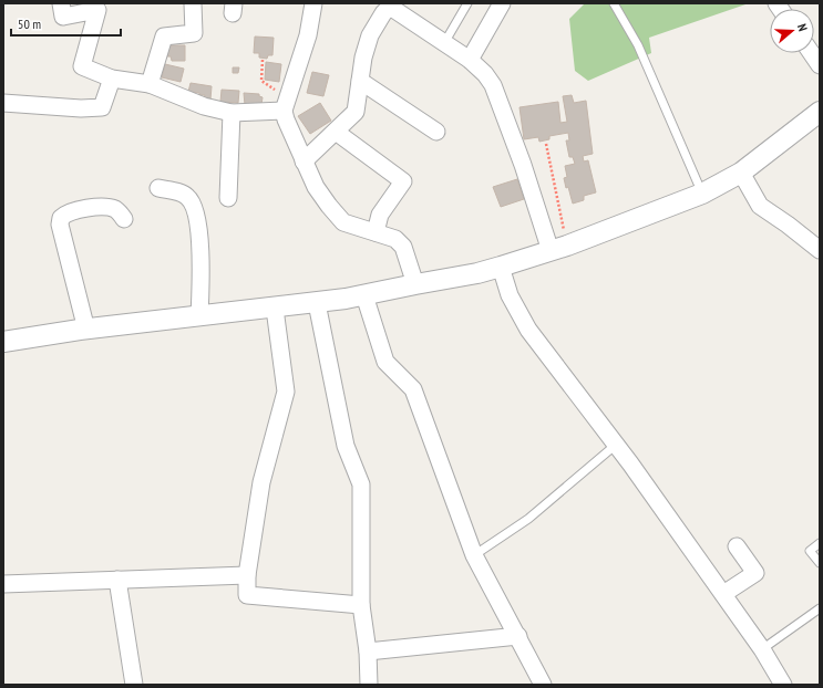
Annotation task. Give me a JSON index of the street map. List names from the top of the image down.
{
  "scale_bar": "50 m",
  "north": "right"
}
